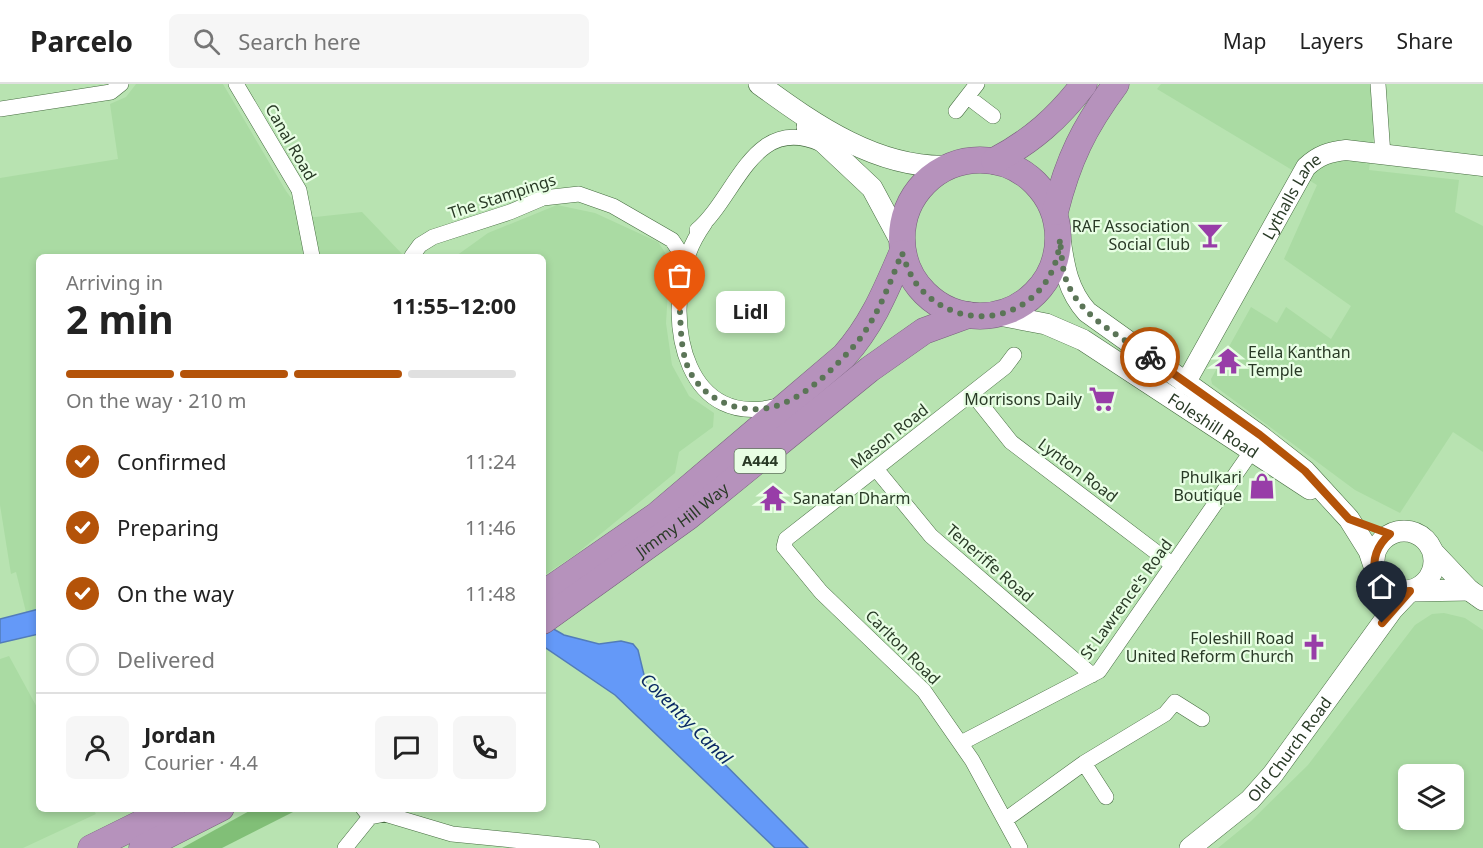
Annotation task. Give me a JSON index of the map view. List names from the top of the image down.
{
  "streets": {
    "highway": ["A444", "Jimmy Hill Way"],
    "main road": ["Foleshill Road", "Old Church Road"],
    "street": [
      "Canal Road",
      "The Stampings",
      "Lythalls Lane",
      "Mason Road",
      "Lynton Road",
      "Teneriffe Road",
      "St Lawrence's Road",
      "Carlton Road"
    ]
  },
  "crossings": [
    ["Lythalls Lane", "Foleshill Road"],
    ["Foleshill Road", "Jimmy Hill Way"],
    ["Foleshill Road", "St Lawrence's Road"],
    ["Foleshill Road", "Old Church Road"],
    ["Mason Road", "Lynton Road"],
    ["Mason Road", "Teneriffe Road"],
    ["Mason Road", "Carlton Road"],
    ["Lynton Road", "St Lawrence's Road"],
    ["Teneriffe Road", "St Lawrence's Road"],
    ["St Lawrence's Road", "Carlton Road"]
  ],
  "water": ["Coventry Canal"],
  "places": {
    "bar": ["RAF Association Social Club"],
    "other": ["Lidl"],
    "temple": ["Eella Kanthan Temple", "Sanatan Dharm"],
    "supermarket": ["Morrisons Daily"],
    "shop": ["Phulkari Boutique"],
    "church": ["Foleshill Road United Reform Church"]
  },
  "page": {
    "header": "Parcelo",
    "search": "Search here",
    "nav": ["Map", "Layers", "Share"],
    "heading": ["2 min", "Arriving in", "11:55–12:00"],
    "panel": ["Jordan", "Courier · 4.4"],
    "bubble": "Lidl",
    "bar": "On the way · 210 m",
    "list": [
      ["Confirmed", "11:24"],
      ["Preparing", "11:46"],
      ["On the way", "11:48"],
      "Delivered"
    ]
  }
}
